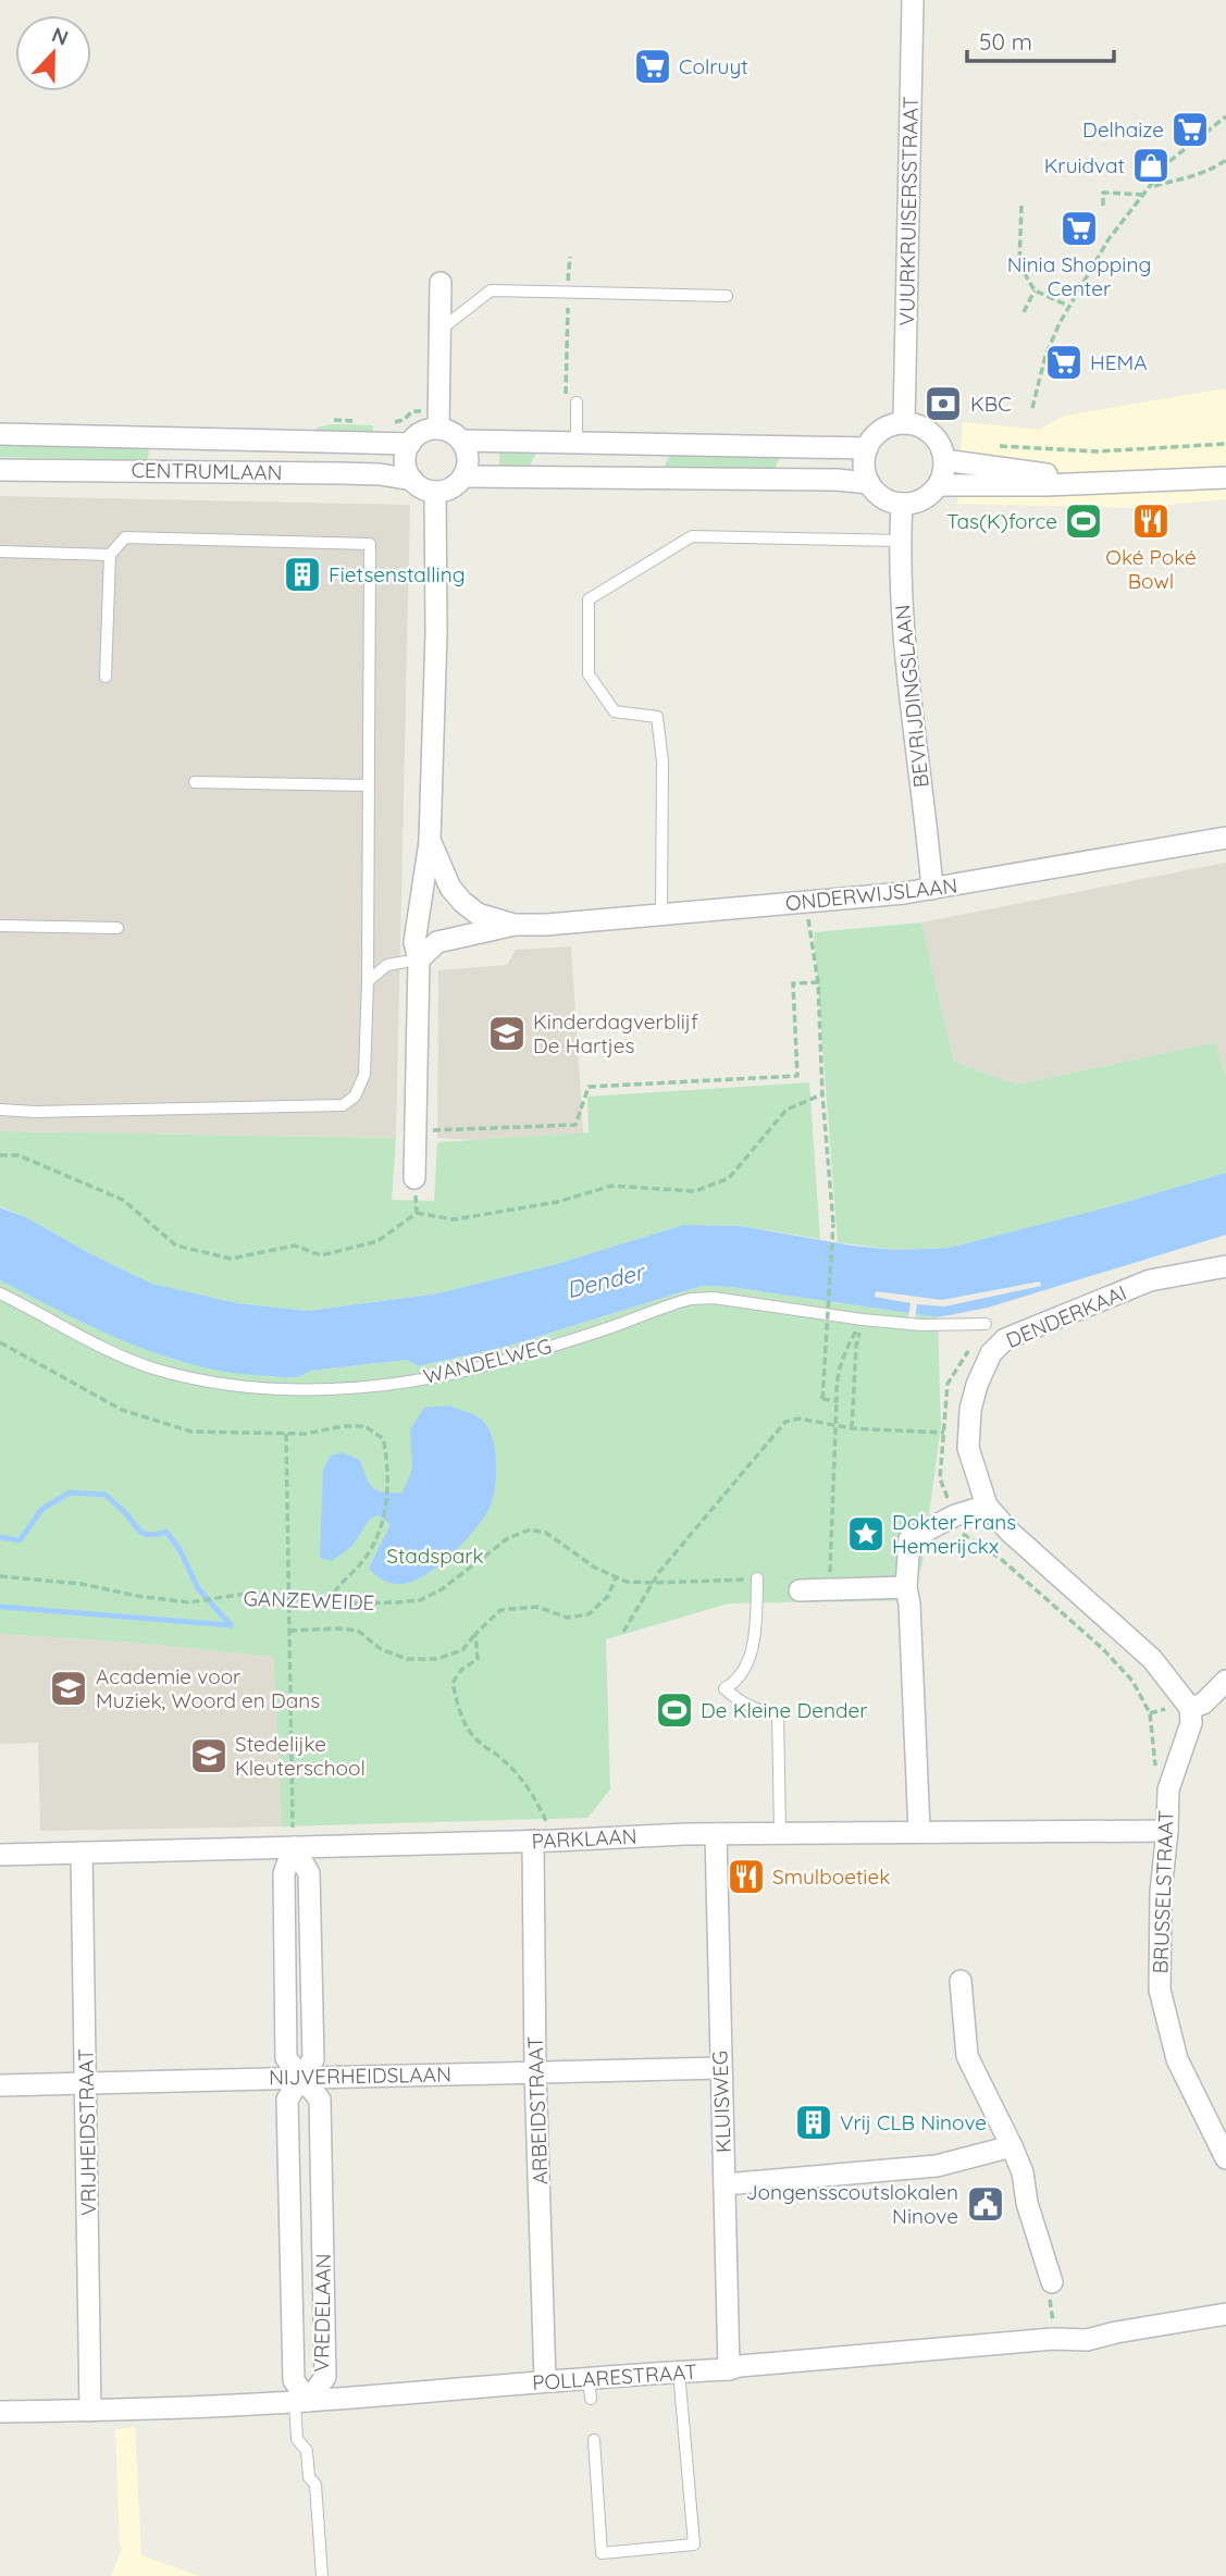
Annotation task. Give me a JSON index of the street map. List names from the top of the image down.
{
  "streets": {
    "street": [
      "VUURKRUISERSSTRAAT",
      "CENTRUMLAAN",
      "BEVRIJDINGSLAAN",
      "ONDERWIJSLAAN",
      "DENDERKAAI",
      "PARKLAAN",
      "BRUSSELSTRAAT",
      "NIJVERHEIDSLAAN",
      "KLUISWEG",
      "ARBEIDSTRAAT",
      "VRIJHEIDSTRAAT",
      "VREDELAAN",
      "POLLARESTRAAT"
    ],
    "lane": ["WANDELWEG"],
    "path": ["GANZEWEIDE"]
  },
  "crossings": [
    ["VUURKRUISERSSTRAAT", "BEVRIJDINGSLAAN"],
    ["CENTRUMLAAN", "ONDERWIJSLAAN"],
    ["BEVRIJDINGSLAAN", "ONDERWIJSLAAN"],
    ["PARKLAAN", "BRUSSELSTRAAT"],
    ["PARKLAAN", "KLUISWEG"],
    ["PARKLAAN", "ARBEIDSTRAAT"],
    ["PARKLAAN", "VRIJHEIDSTRAAT"],
    ["PARKLAAN", "VREDELAAN"],
    ["NIJVERHEIDSLAAN", "KLUISWEG"],
    ["NIJVERHEIDSLAAN", "ARBEIDSTRAAT"],
    ["NIJVERHEIDSLAAN", "VRIJHEIDSTRAAT"],
    ["NIJVERHEIDSLAAN", "VREDELAAN"],
    ["KLUISWEG", "POLLARESTRAAT"],
    ["ARBEIDSTRAAT", "POLLARESTRAAT"],
    ["VRIJHEIDSTRAAT", "POLLARESTRAAT"],
    ["VREDELAAN", "POLLARESTRAAT"]
  ],
  "water": ["Dender"],
  "parks": ["Stadspark"],
  "places": {
    "supermarket": [
      "Colruyt",
      "Delhaize",
      "Ninia Shopping Center",
      "HEMA"
    ],
    "shop": ["Kruidvat"],
    "bank": ["KBC"],
    "sports": ["Tas(K)force", "De Kleine Dender"],
    "restaurant": ["Oké Poké Bowl", "Smulboetiek"],
    "building": ["Fietsenstalling", "Vrij CLB Ninove"],
    "school or university": ["Kinderdagverblijf De Hartjes", "Academie voor Muziek, Woord en Dans", "Stedelijke Kleuterschool"],
    "place": ["Dokter Frans Hemerijckx"],
    "public building": ["Jongensscoutslokalen Ninove"]
  },
  "scale_bar": "50 m",
  "north": "top"
}
